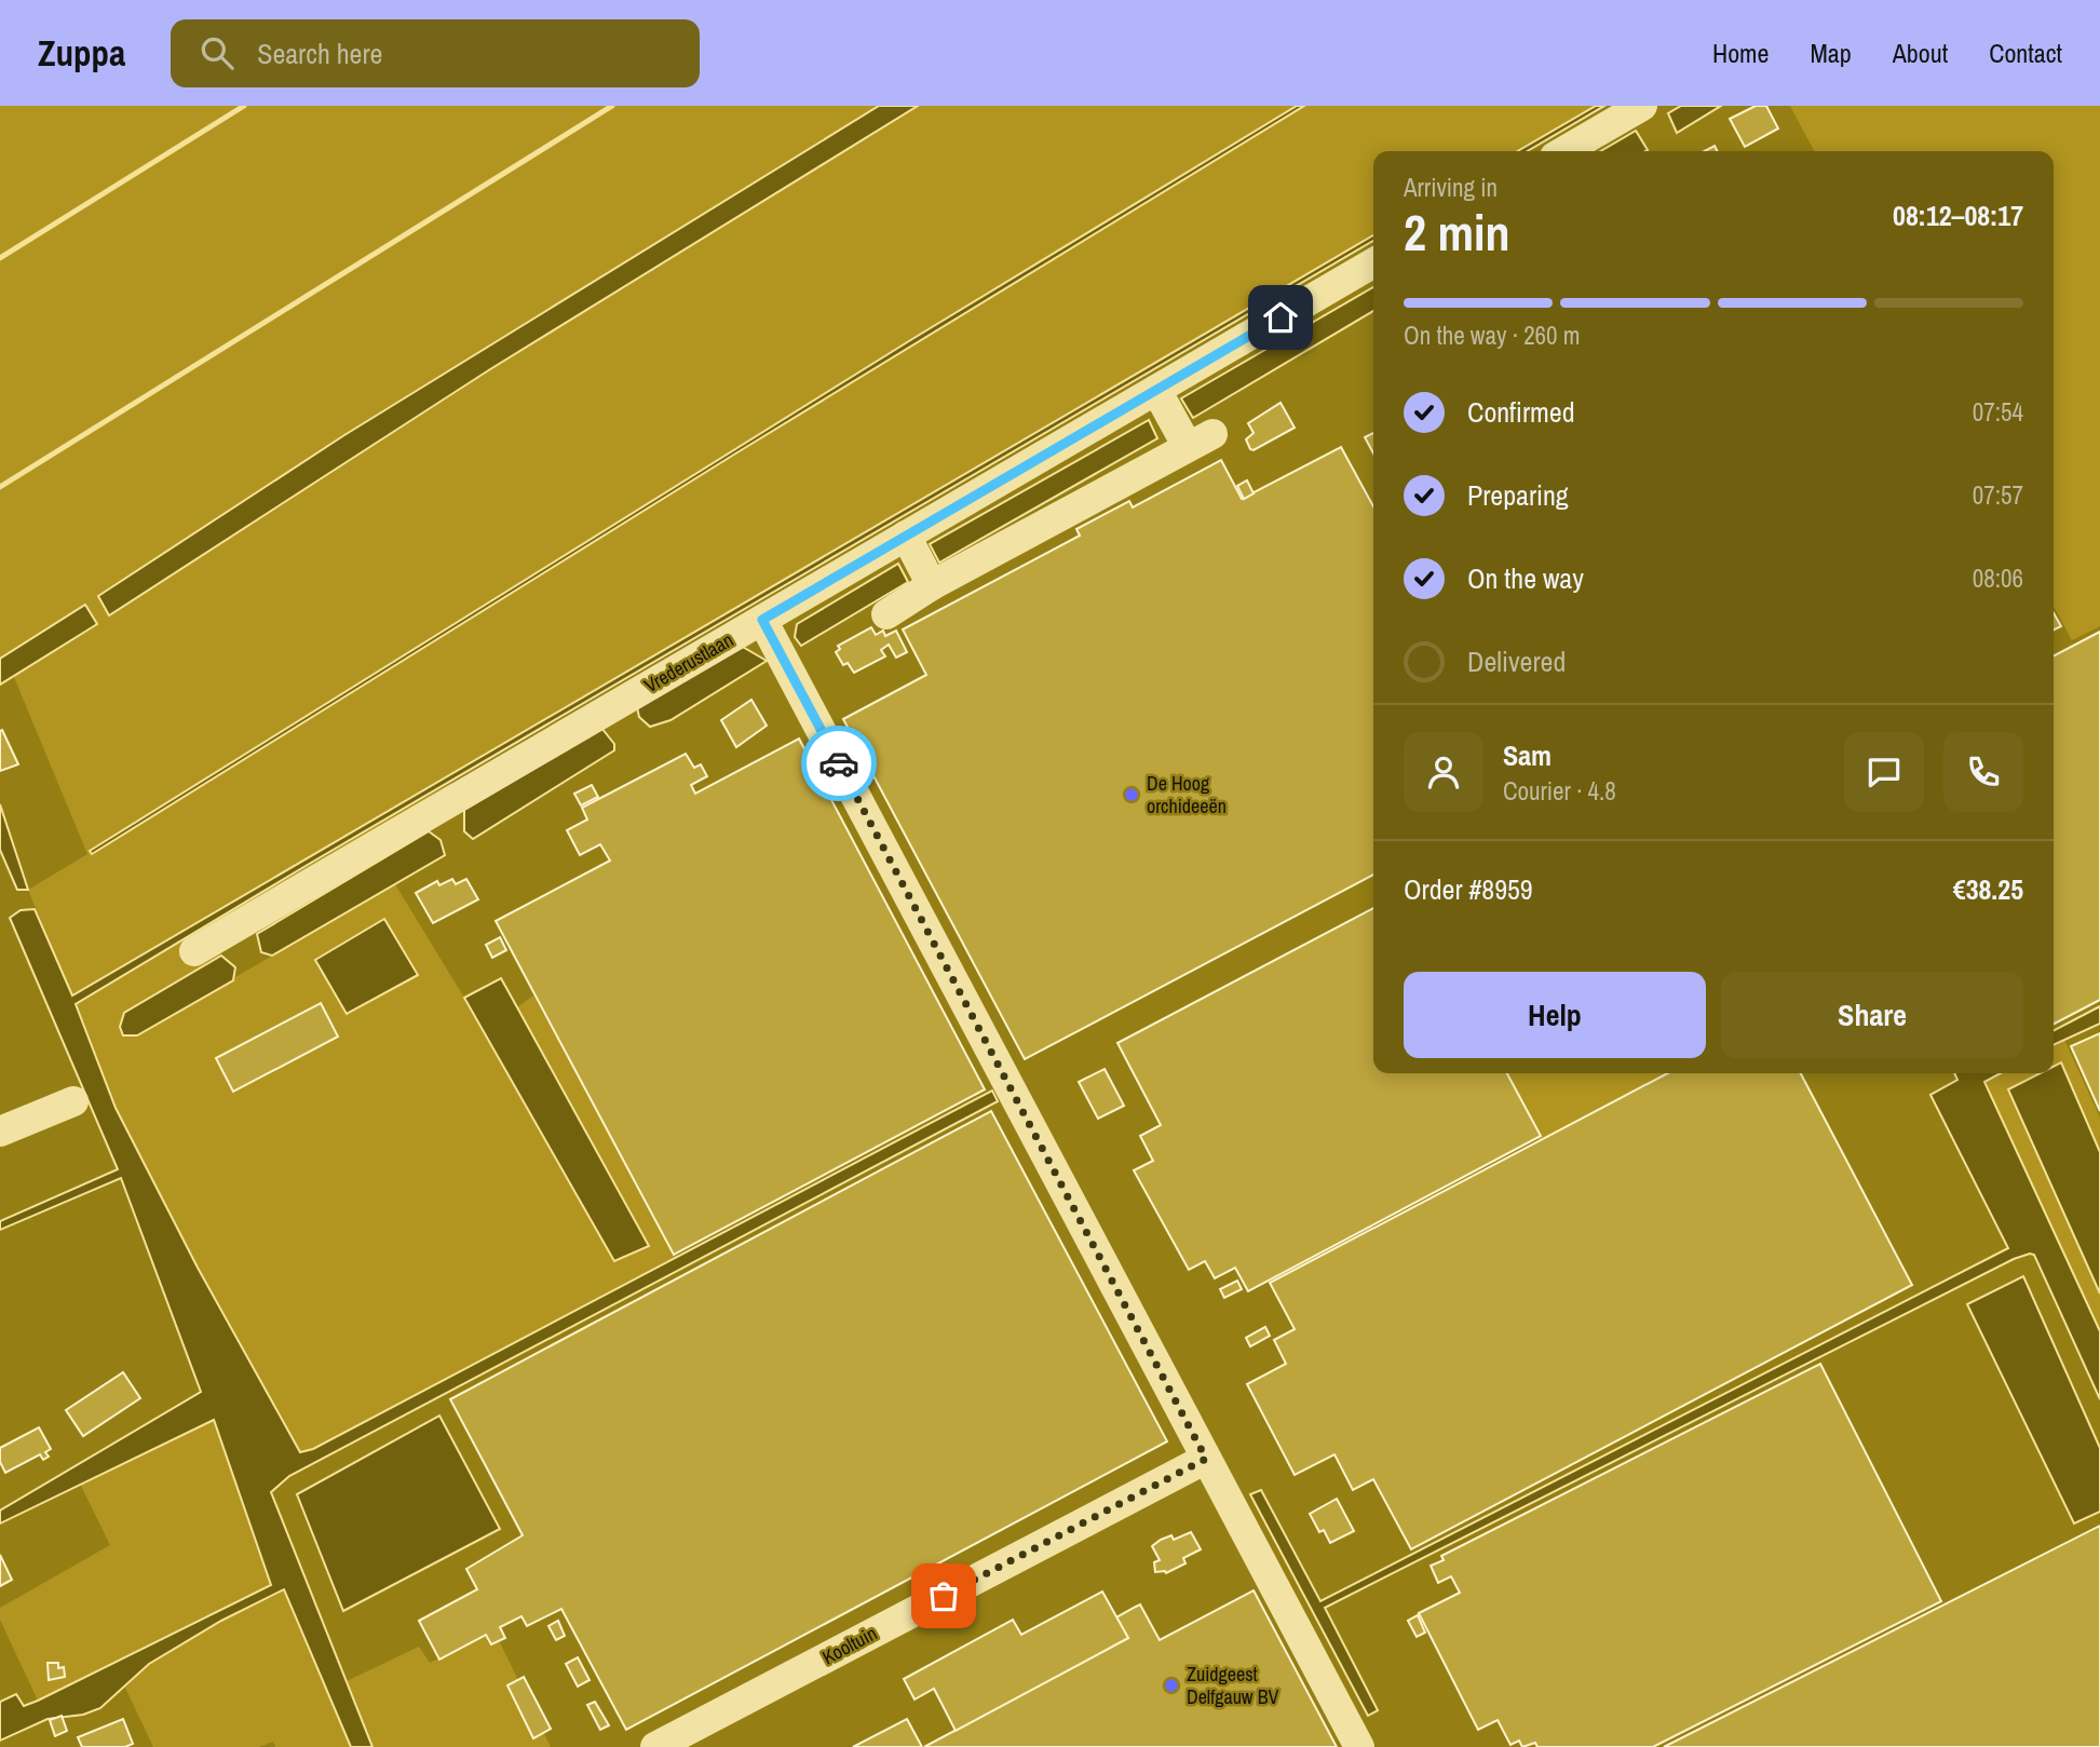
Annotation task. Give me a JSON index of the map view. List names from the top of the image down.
{
  "streets": {
    "street": ["Vrederustlaan", "Kooltuin"]
  },
  "places": ["De Hoog orchideeën", "Zuidgeest Delfgauw BV"],
  "page": {
    "header": "Zuppa",
    "search": "Search here",
    "nav": [
      "Home",
      "Map",
      "About",
      "Contact"
    ],
    "heading": ["2 min", "Arriving in", "08:12–08:17"],
    "panel": [
      "Sam",
      "Courier · 4.8",
      "Order #8959",
      "€38.25"
    ],
    "bar": "On the way · 260 m",
    "list": [
      ["Confirmed", "07:54"],
      ["Preparing", "07:57"],
      ["On the way", "08:06"],
      "Delivered"
    ],
    "buttons": ["Help", "Share"]
  }
}
